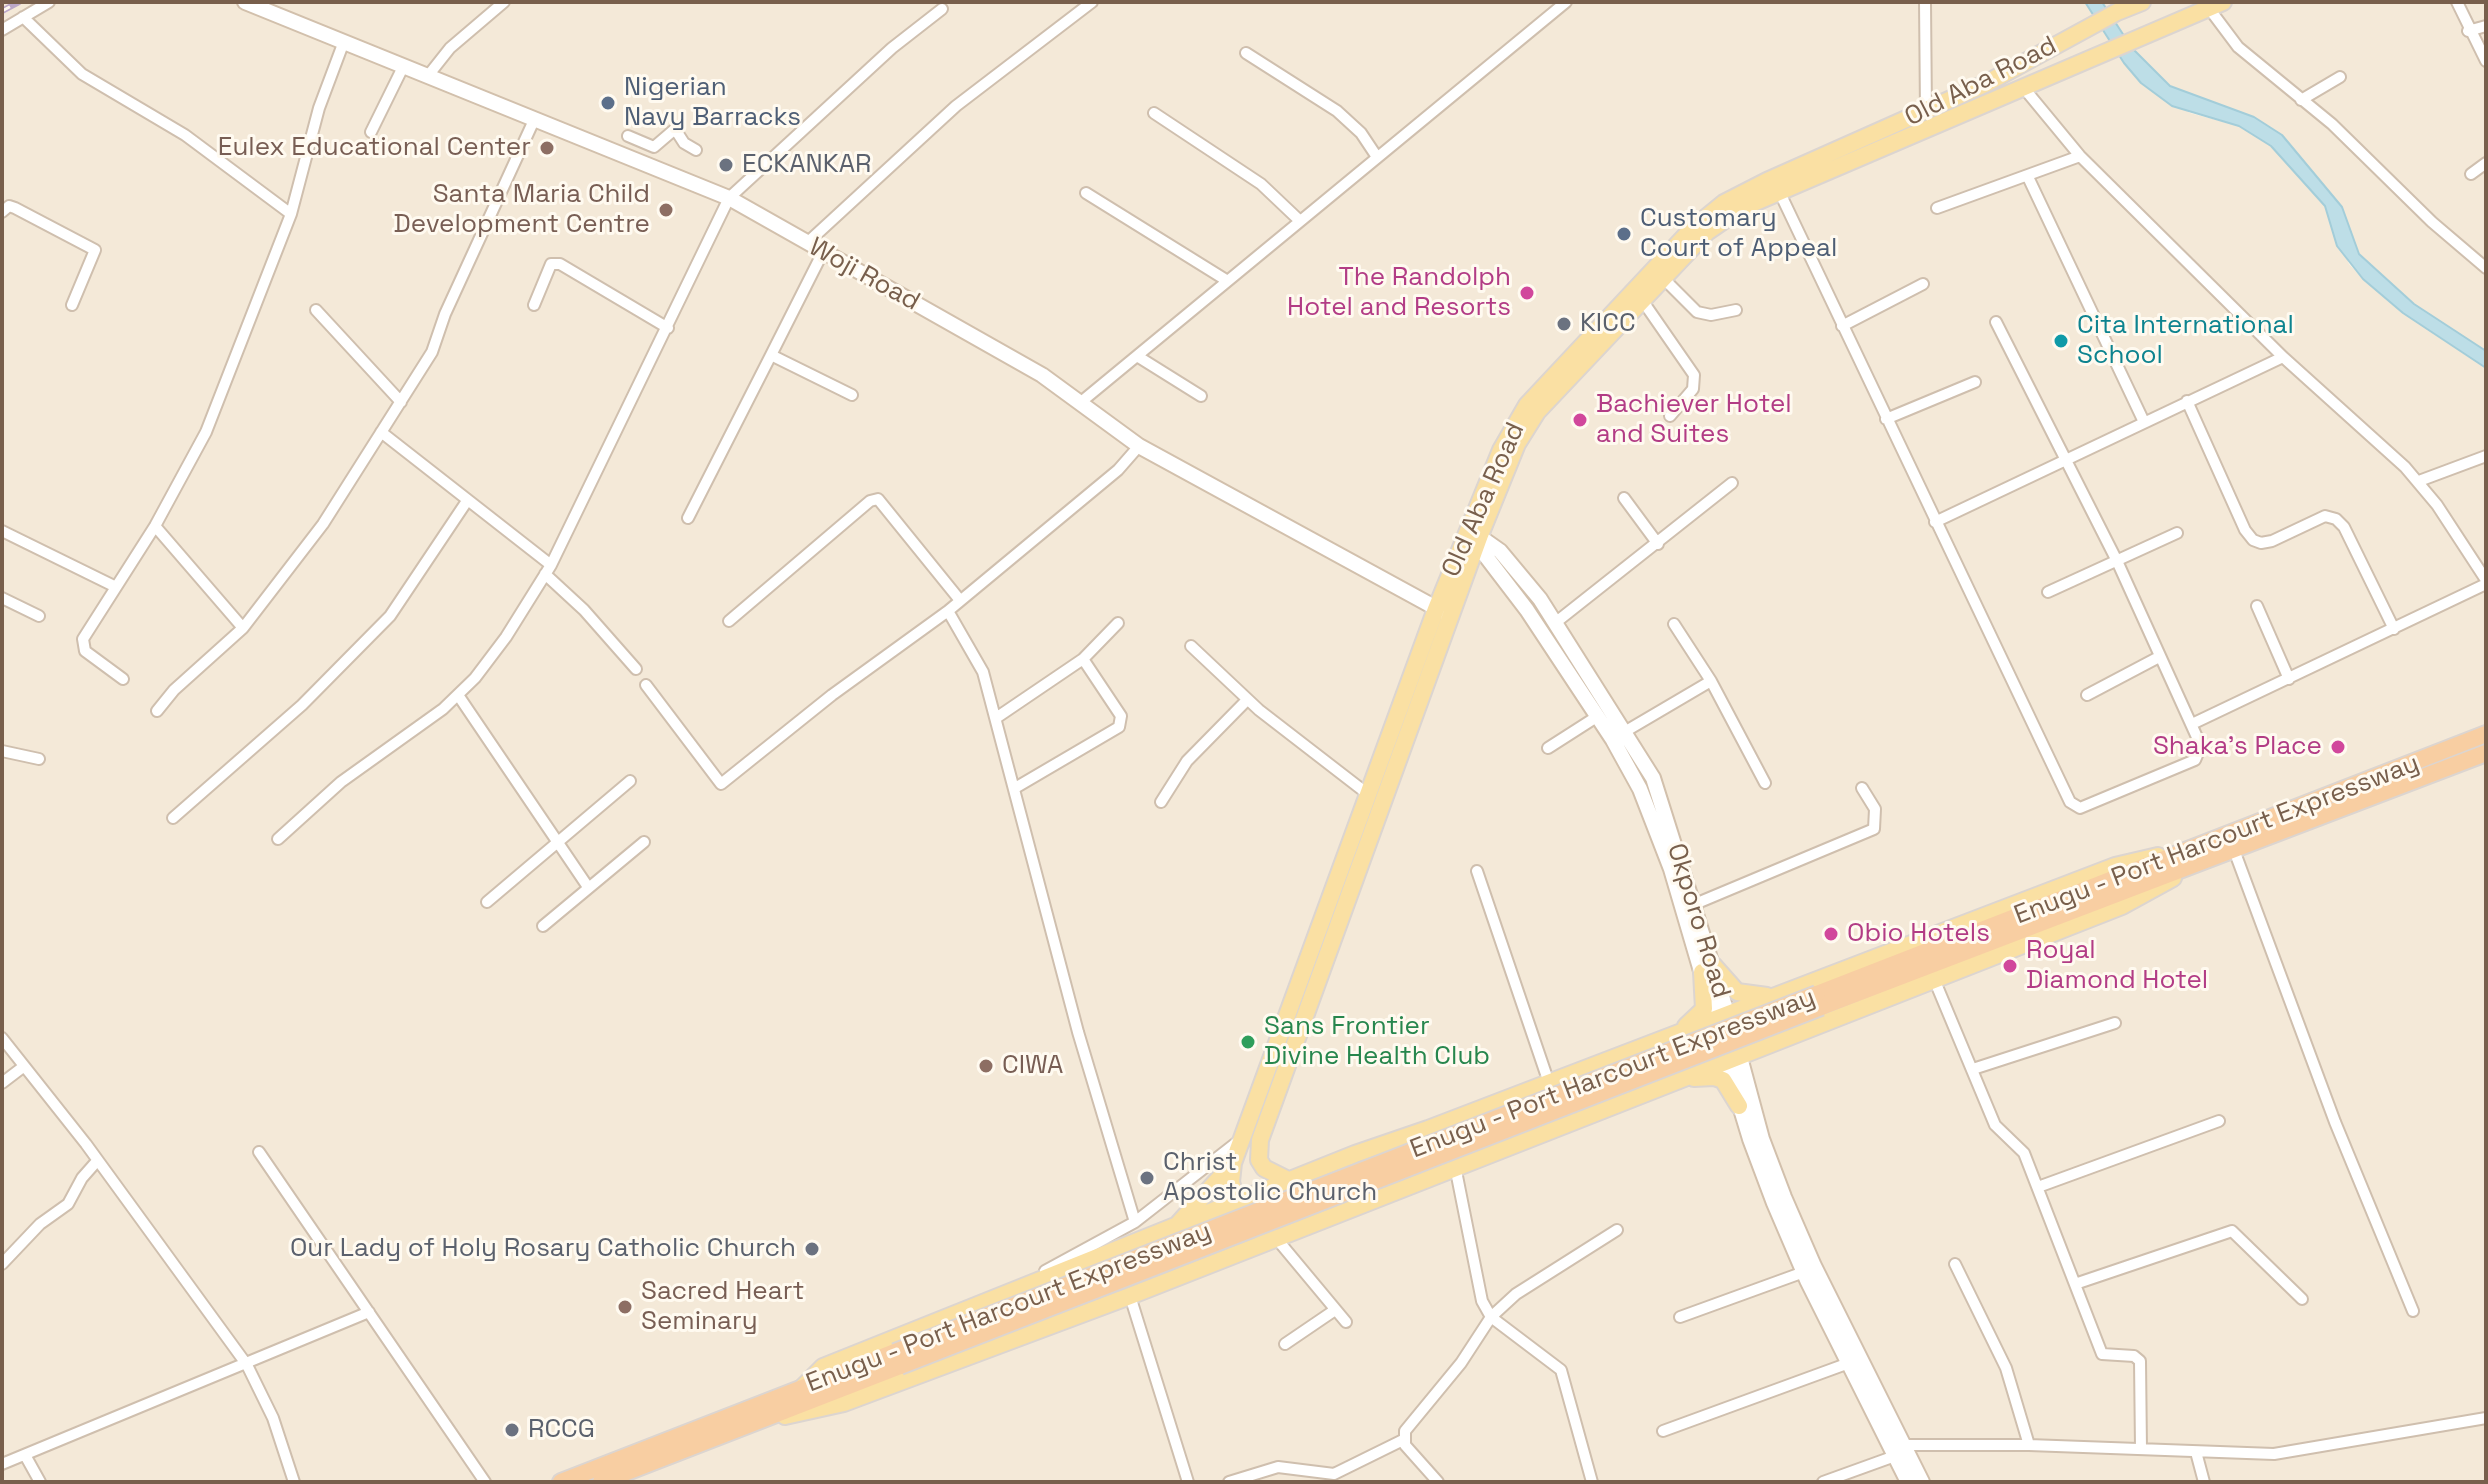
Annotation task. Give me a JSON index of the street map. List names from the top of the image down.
{
  "streets": {
    "highway": ["Enugu - Port Harcourt Expressway"],
    "main road": ["Old Aba Road", "Woji Road", "Okporo Road"]
  },
  "crossings": [
    ["Old Aba Road", "Woji Road"],
    ["Old Aba Road", "Okporo Road"]
  ],
  "places": [
    "Nigerian Navy Barracks",
    "Eulex Educational Center",
    "ECKANKAR",
    "Santa Maria Child Development Centre",
    "Customary Court of Appeal",
    "The Randolph Hotel and Resorts",
    "KICC",
    "Cita International School",
    "Bachiever Hotel and Suites",
    "Shaka's Place",
    "Obio Hotels",
    "Royal Diamond Hotel",
    "Sans Frontier Divine Health Club",
    "CIWA",
    "Christ Apostolic Church",
    "Our Lady of Holy Rosary Catholic Church",
    "Sacred Heart Seminary",
    "RCCG"
  ]
}
